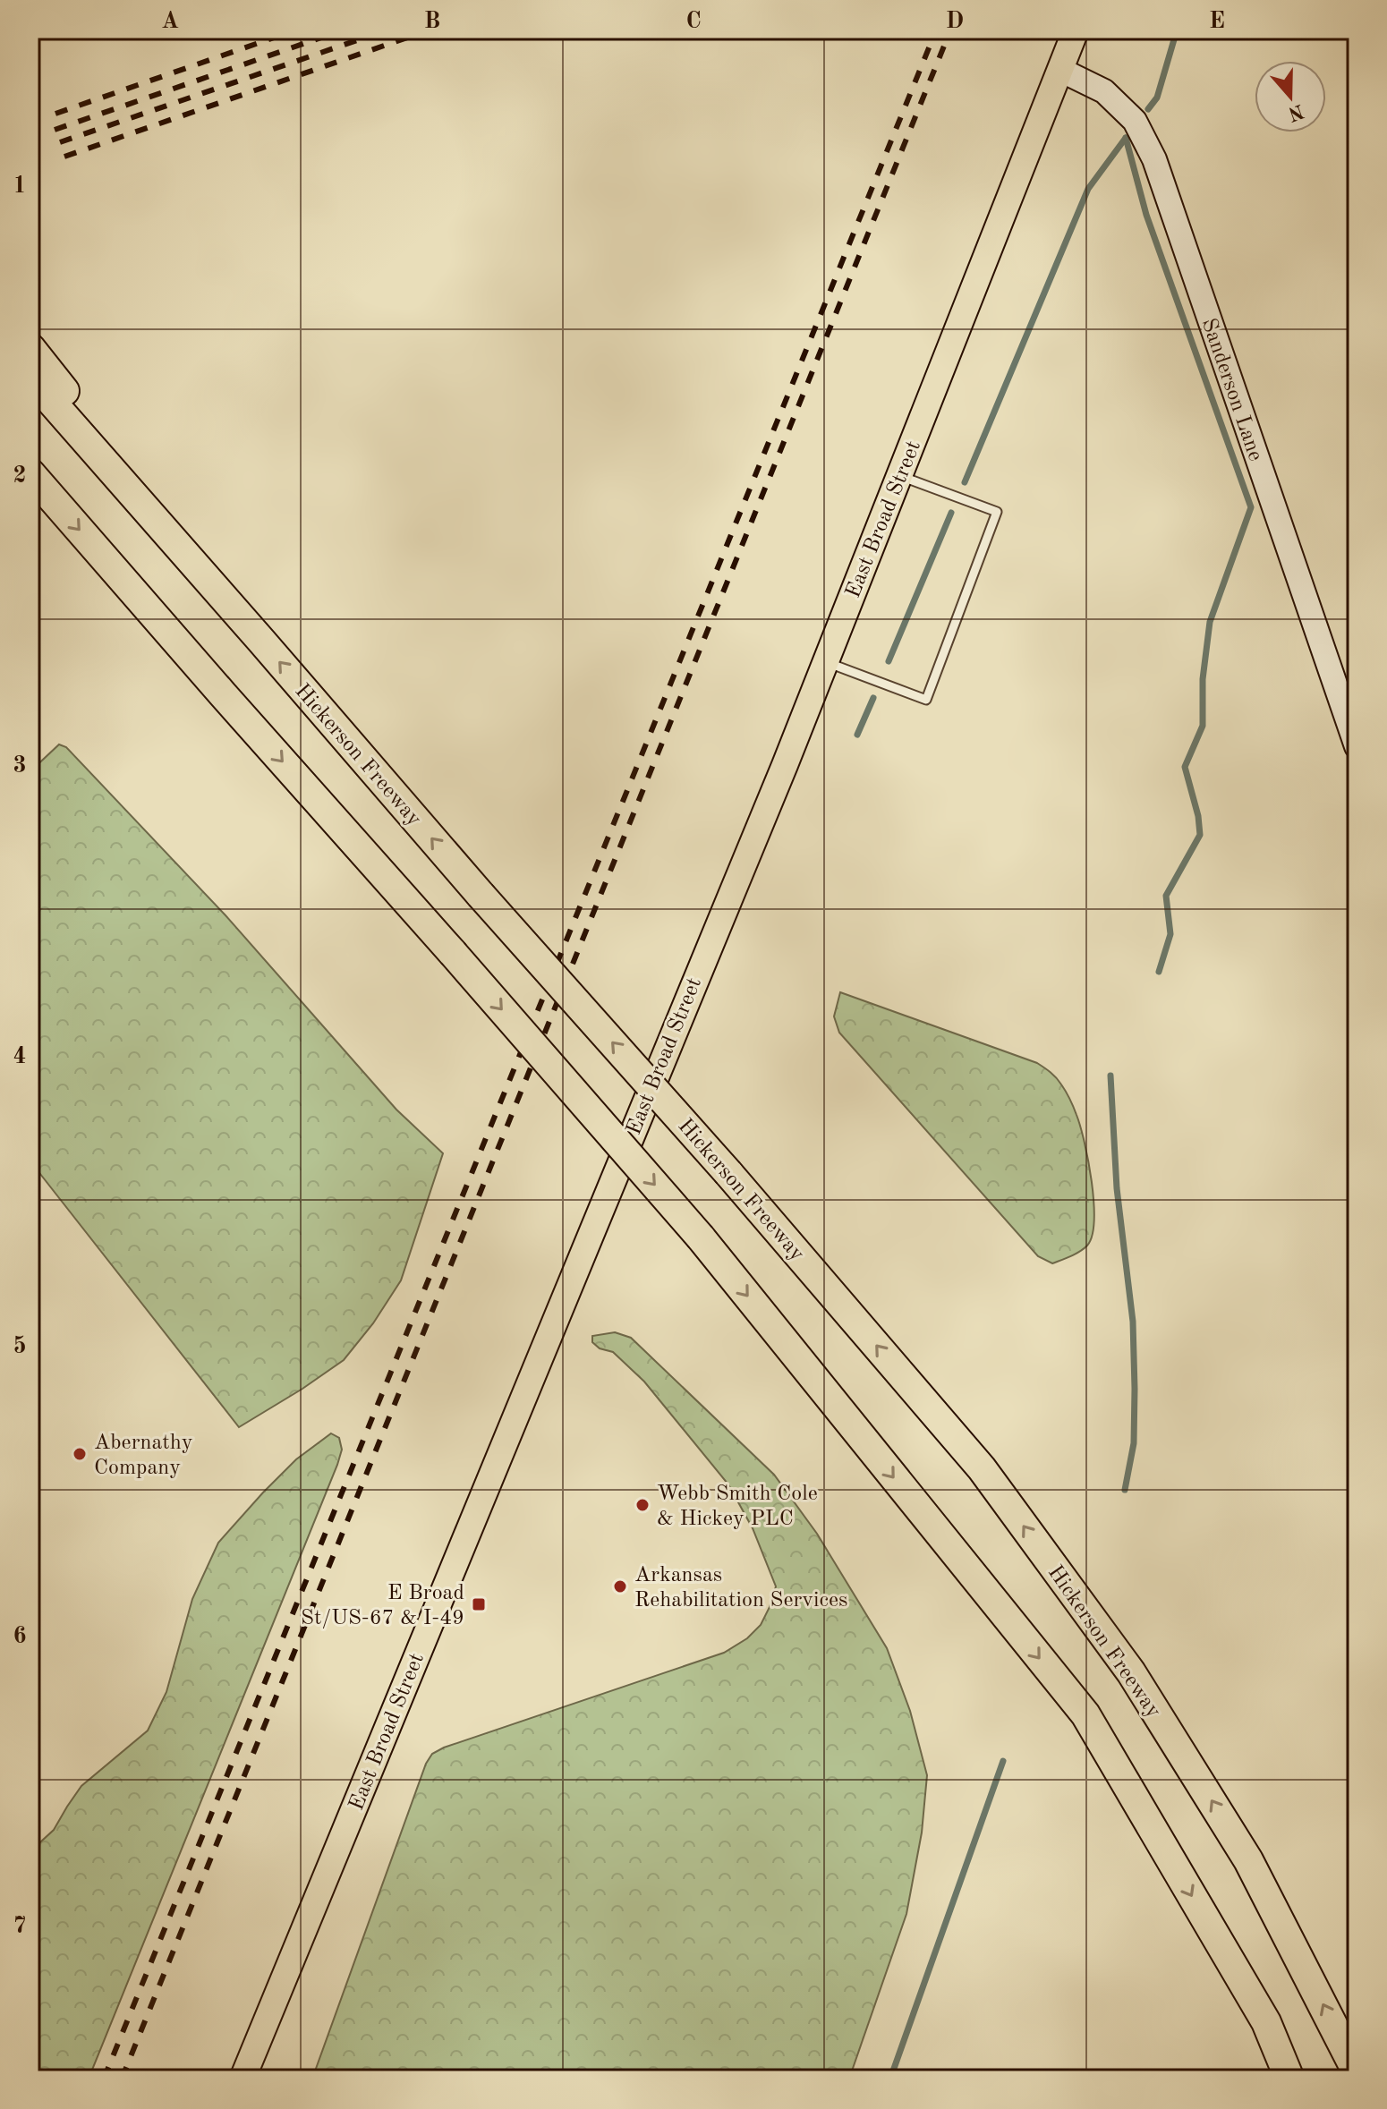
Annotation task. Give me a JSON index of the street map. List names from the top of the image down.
{
  "streets": {
    "highway": ["Hickerson Freeway"],
    "main road": ["East Broad Street"],
    "street": ["Sanderson Lane"]
  },
  "crossings": [
    ["Sanderson Lane", "East Broad Street"]
  ],
  "places": {
    "other": ["Abernathy Company", "Webb Smith Cole & Hickey PLC", "Arkansas Rehabilitation Services"],
    "transit": ["E Broad St/US-67 & I-49"]
  },
  "north": "bottom",
  "grid": {
    "columns": [
      "A",
      "B",
      "C",
      "D",
      "E"
    ],
    "rows": [
      "1",
      "2",
      "3",
      "4",
      "5",
      "6",
      "7"
    ]
  }
}
